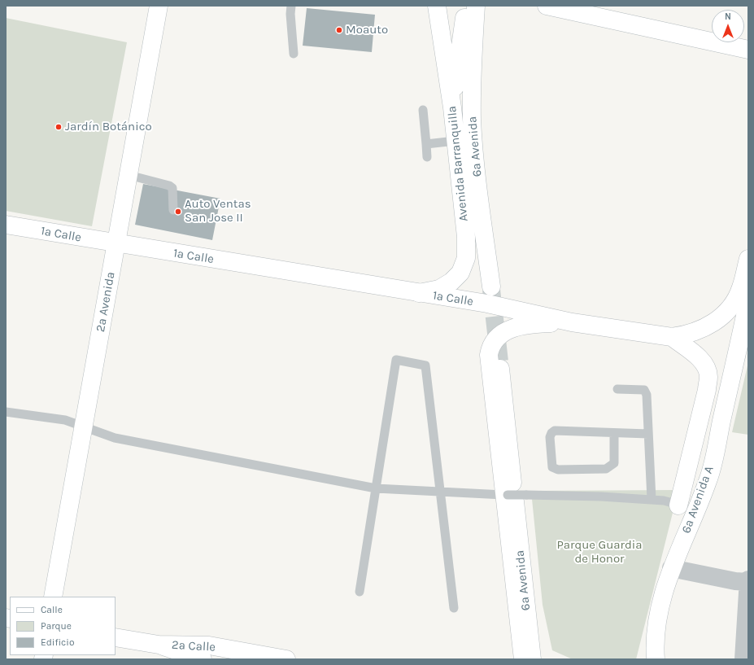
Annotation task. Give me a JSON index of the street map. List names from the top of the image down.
{
  "streets": {
    "main road": [
      "6a Avenida",
      "Avenida Barranquilla",
      "1ª Calle",
      "1a Calle",
      "2a Avenida",
      "6a Avenida A",
      "2a Calle"
    ]
  },
  "crossings": [
    ["Avenida Barranquilla", "1a Calle"],
    ["1ª Calle", "1a Calle"],
    ["1ª Calle", "2a Avenida"],
    ["1a Calle", "2a Avenida"]
  ],
  "parks": ["Parque Guardia de Honor"],
  "places": ["Moauto", "Jardín Botánico", "Auto Ventas San Jose II"],
  "legend": ["Calle", "Parque", "Edificio"],
  "north": "top"
}
